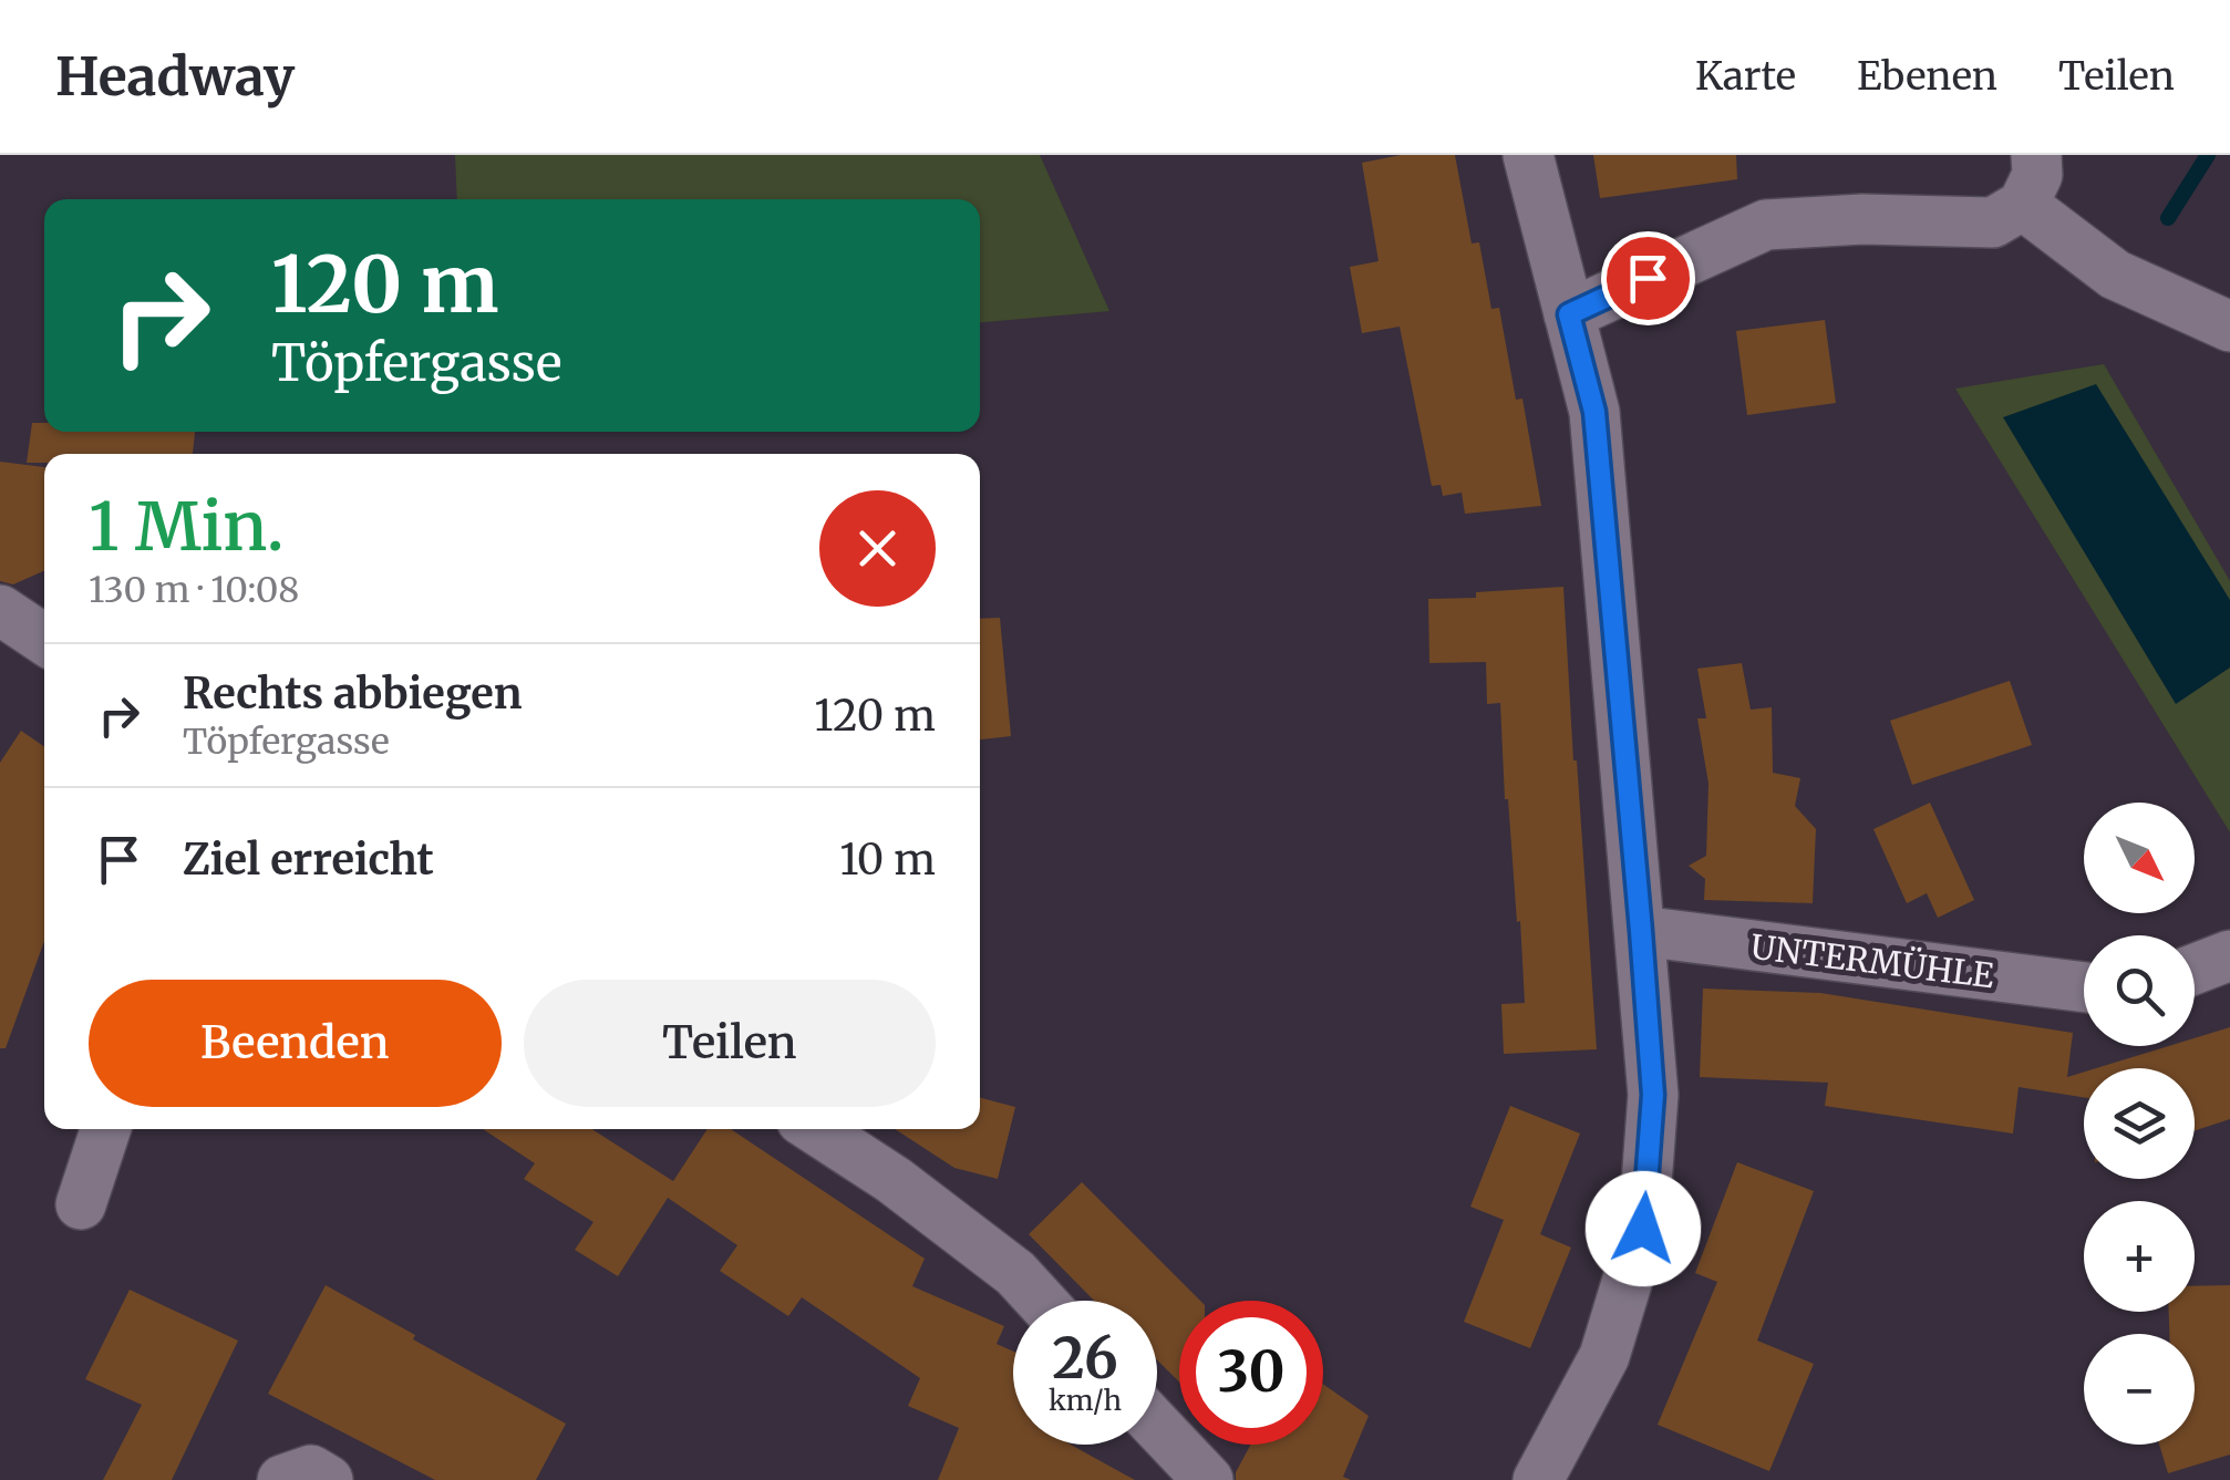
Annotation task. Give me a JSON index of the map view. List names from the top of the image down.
{
  "streets": {
    "street": ["UNTERMÜHLE"]
  },
  "north": "bottom right",
  "page": {
    "header": "Headway",
    "nav": ["Karte", "Ebenen", "Teilen"],
    "turn": ["120 m", "Töpfergasse"],
    "heading": ["1 Min.", "130 m · 10:08"],
    "list": [
      {
        "name": "Rechts abbiegen",
        "note": "Töpfergasse",
        "value": "120 m"
      },
      {
        "name": "Ziel erreicht",
        "value": "10 m"
      }
    ],
    "map_buttons": ["+", "−"],
    "buttons": ["Beenden", "Teilen"],
    "speed": "26 km/h",
    "limit": "30"
  }
}
